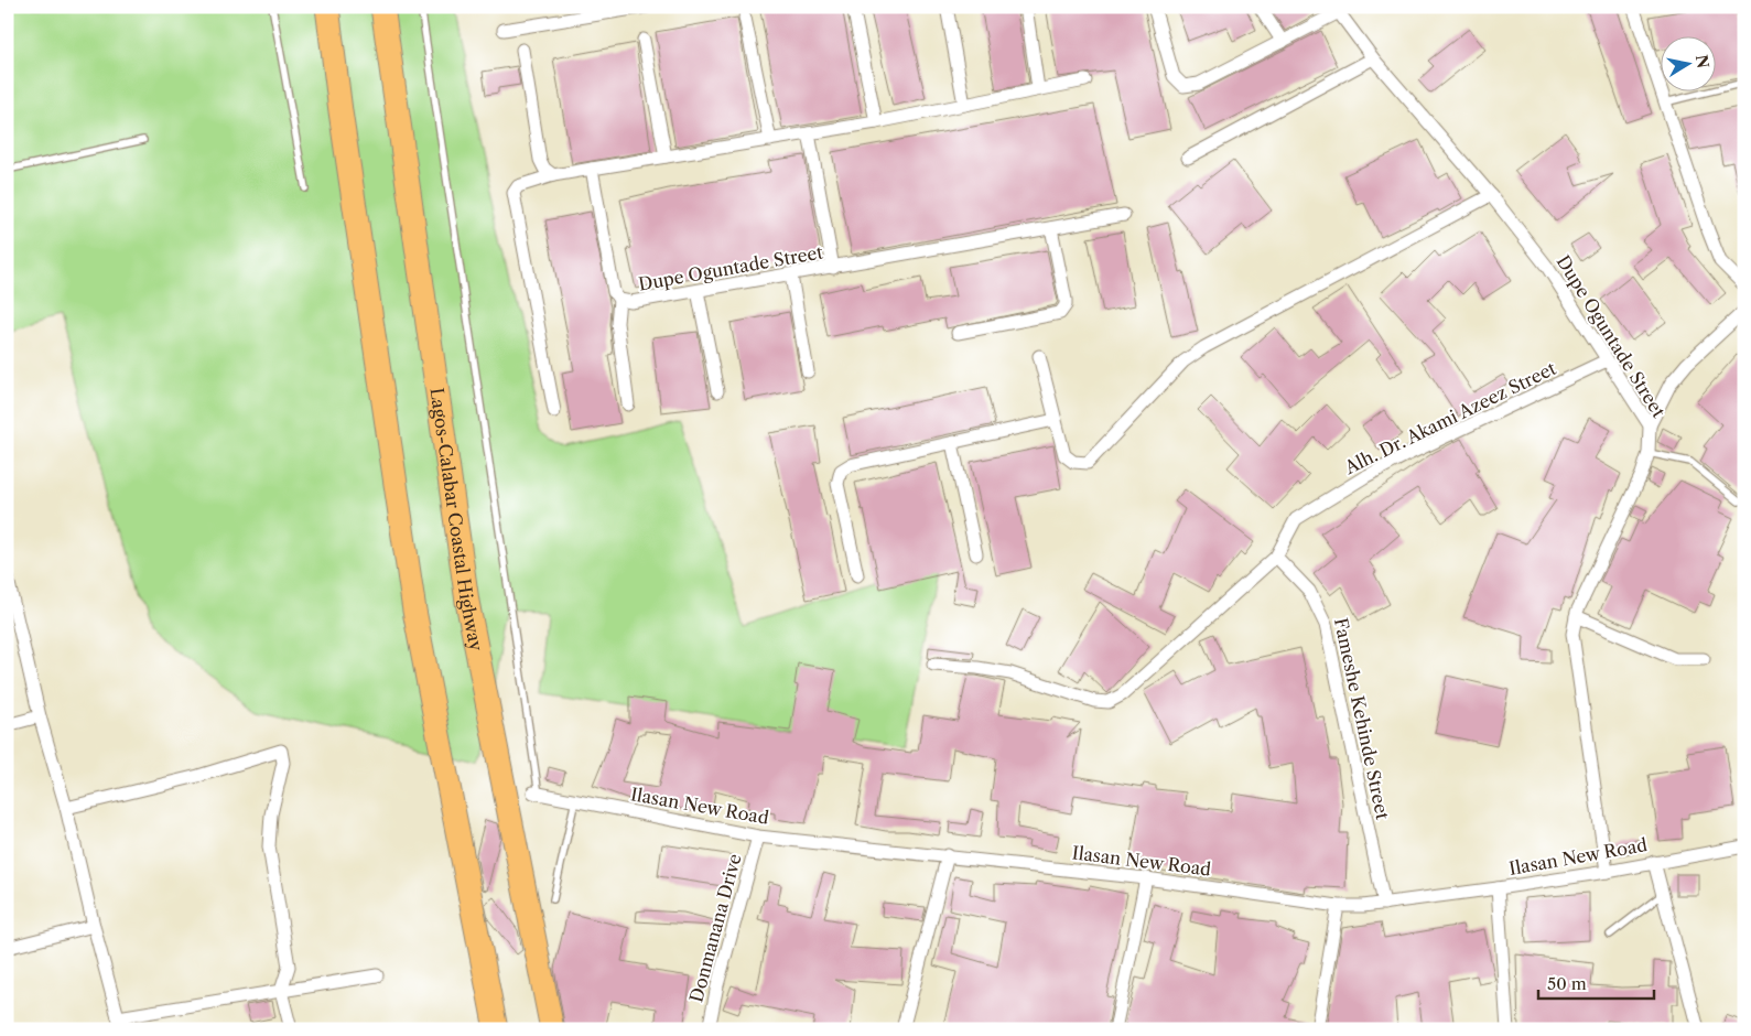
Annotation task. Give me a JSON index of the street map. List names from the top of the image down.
{
  "streets": {
    "highway": ["Lagos-Calabar Coastal Highway"],
    "street": [
      "Dupe Oguntade Street",
      "Alh. Dr. Akami Azeez Street",
      "Fameshe Kehinde Street",
      "Ilasan New Road",
      "Donmanana Drive"
    ]
  },
  "crossings": [
    ["Dupe Oguntade Street", "Alh. Dr. Akami Azeez Street"],
    ["Dupe Oguntade Street", "Ilasan New Road"],
    ["Alh. Dr. Akami Azeez Street", "Fameshe Kehinde Street"],
    ["Fameshe Kehinde Street", "Ilasan New Road"],
    ["Ilasan New Road", "Donmanana Drive"]
  ],
  "scale_bar": "50 m",
  "north": "right"
}
